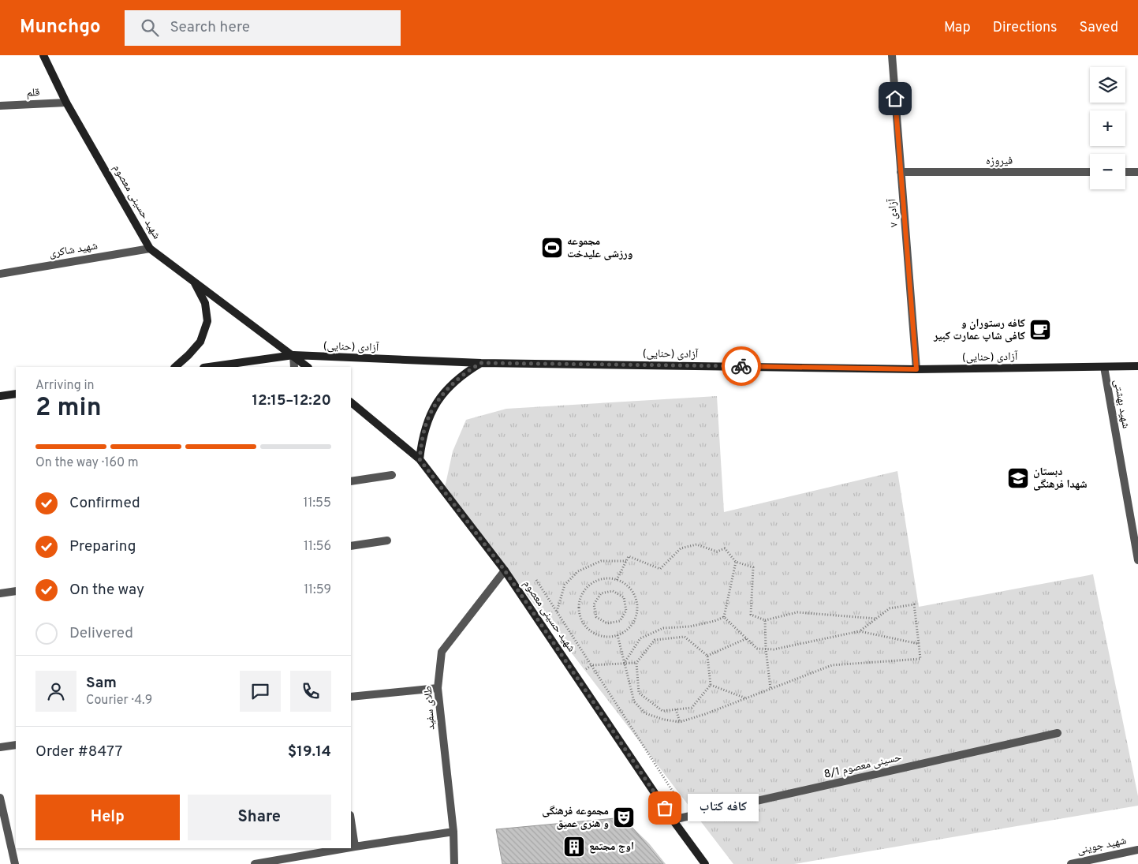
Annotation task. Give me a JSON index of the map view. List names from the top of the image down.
{
  "streets": {
    "main road": ["شهید حسینی معصوم", "آزادی (حنایی)"],
    "street": [
      "قلم",
      "فیروزه",
      "آزادی ۷",
      "شهید شاکری",
      "شهید بهشتی",
      "طلای سفید",
      "حسینی معصوم 8/1",
      "شهید جوینی"
    ]
  },
  "crossings": [
    ["قلم", "شهید حسینی معصوم"],
    ["فیروزه", "آزادی ۷"],
    ["شهید حسینی معصوم", "شهید شاکری"],
    ["شهید حسینی معصوم", "آزادی (حنایی)"],
    ["شهید حسینی معصوم", "طلای سفید"],
    ["شهید حسینی معصوم", "حسینی معصوم 8/1"],
    ["آزادی ۷", "آزادی (حنایی)"],
    ["آزادی (حنایی)", "شهید بهشتی"]
  ],
  "places": {
    "sports": ["مجموعه ورزشی علیدخت"],
    "cafe": ["کافه رستوران و کافی شاپ عمارت کبیر"],
    "school or university": ["دبستان شهدا فرهنگی"],
    "other": ["کافه کتاب"],
    "theatre": ["مجموعه فرهنگی و هنری عمیق"],
    "building": ["اوج مجتمع"]
  },
  "page": {
    "header": "Munchgo",
    "search": "Search here",
    "nav": ["Map", "Directions", "Saved"],
    "map_buttons": ["+", "−"],
    "heading": ["2 min", "Arriving in", "12:15–12:20"],
    "panel": [
      "Sam",
      "Courier · 4.9",
      "Order #8477",
      "$19.14"
    ],
    "bar": "On the way · 160 m",
    "list": [
      ["Confirmed", "11:55"],
      ["Preparing", "11:56"],
      ["On the way", "11:59"],
      "Delivered"
    ],
    "buttons": ["Help", "Share"],
    "bubble": "کافه کتاب"
  }
}
